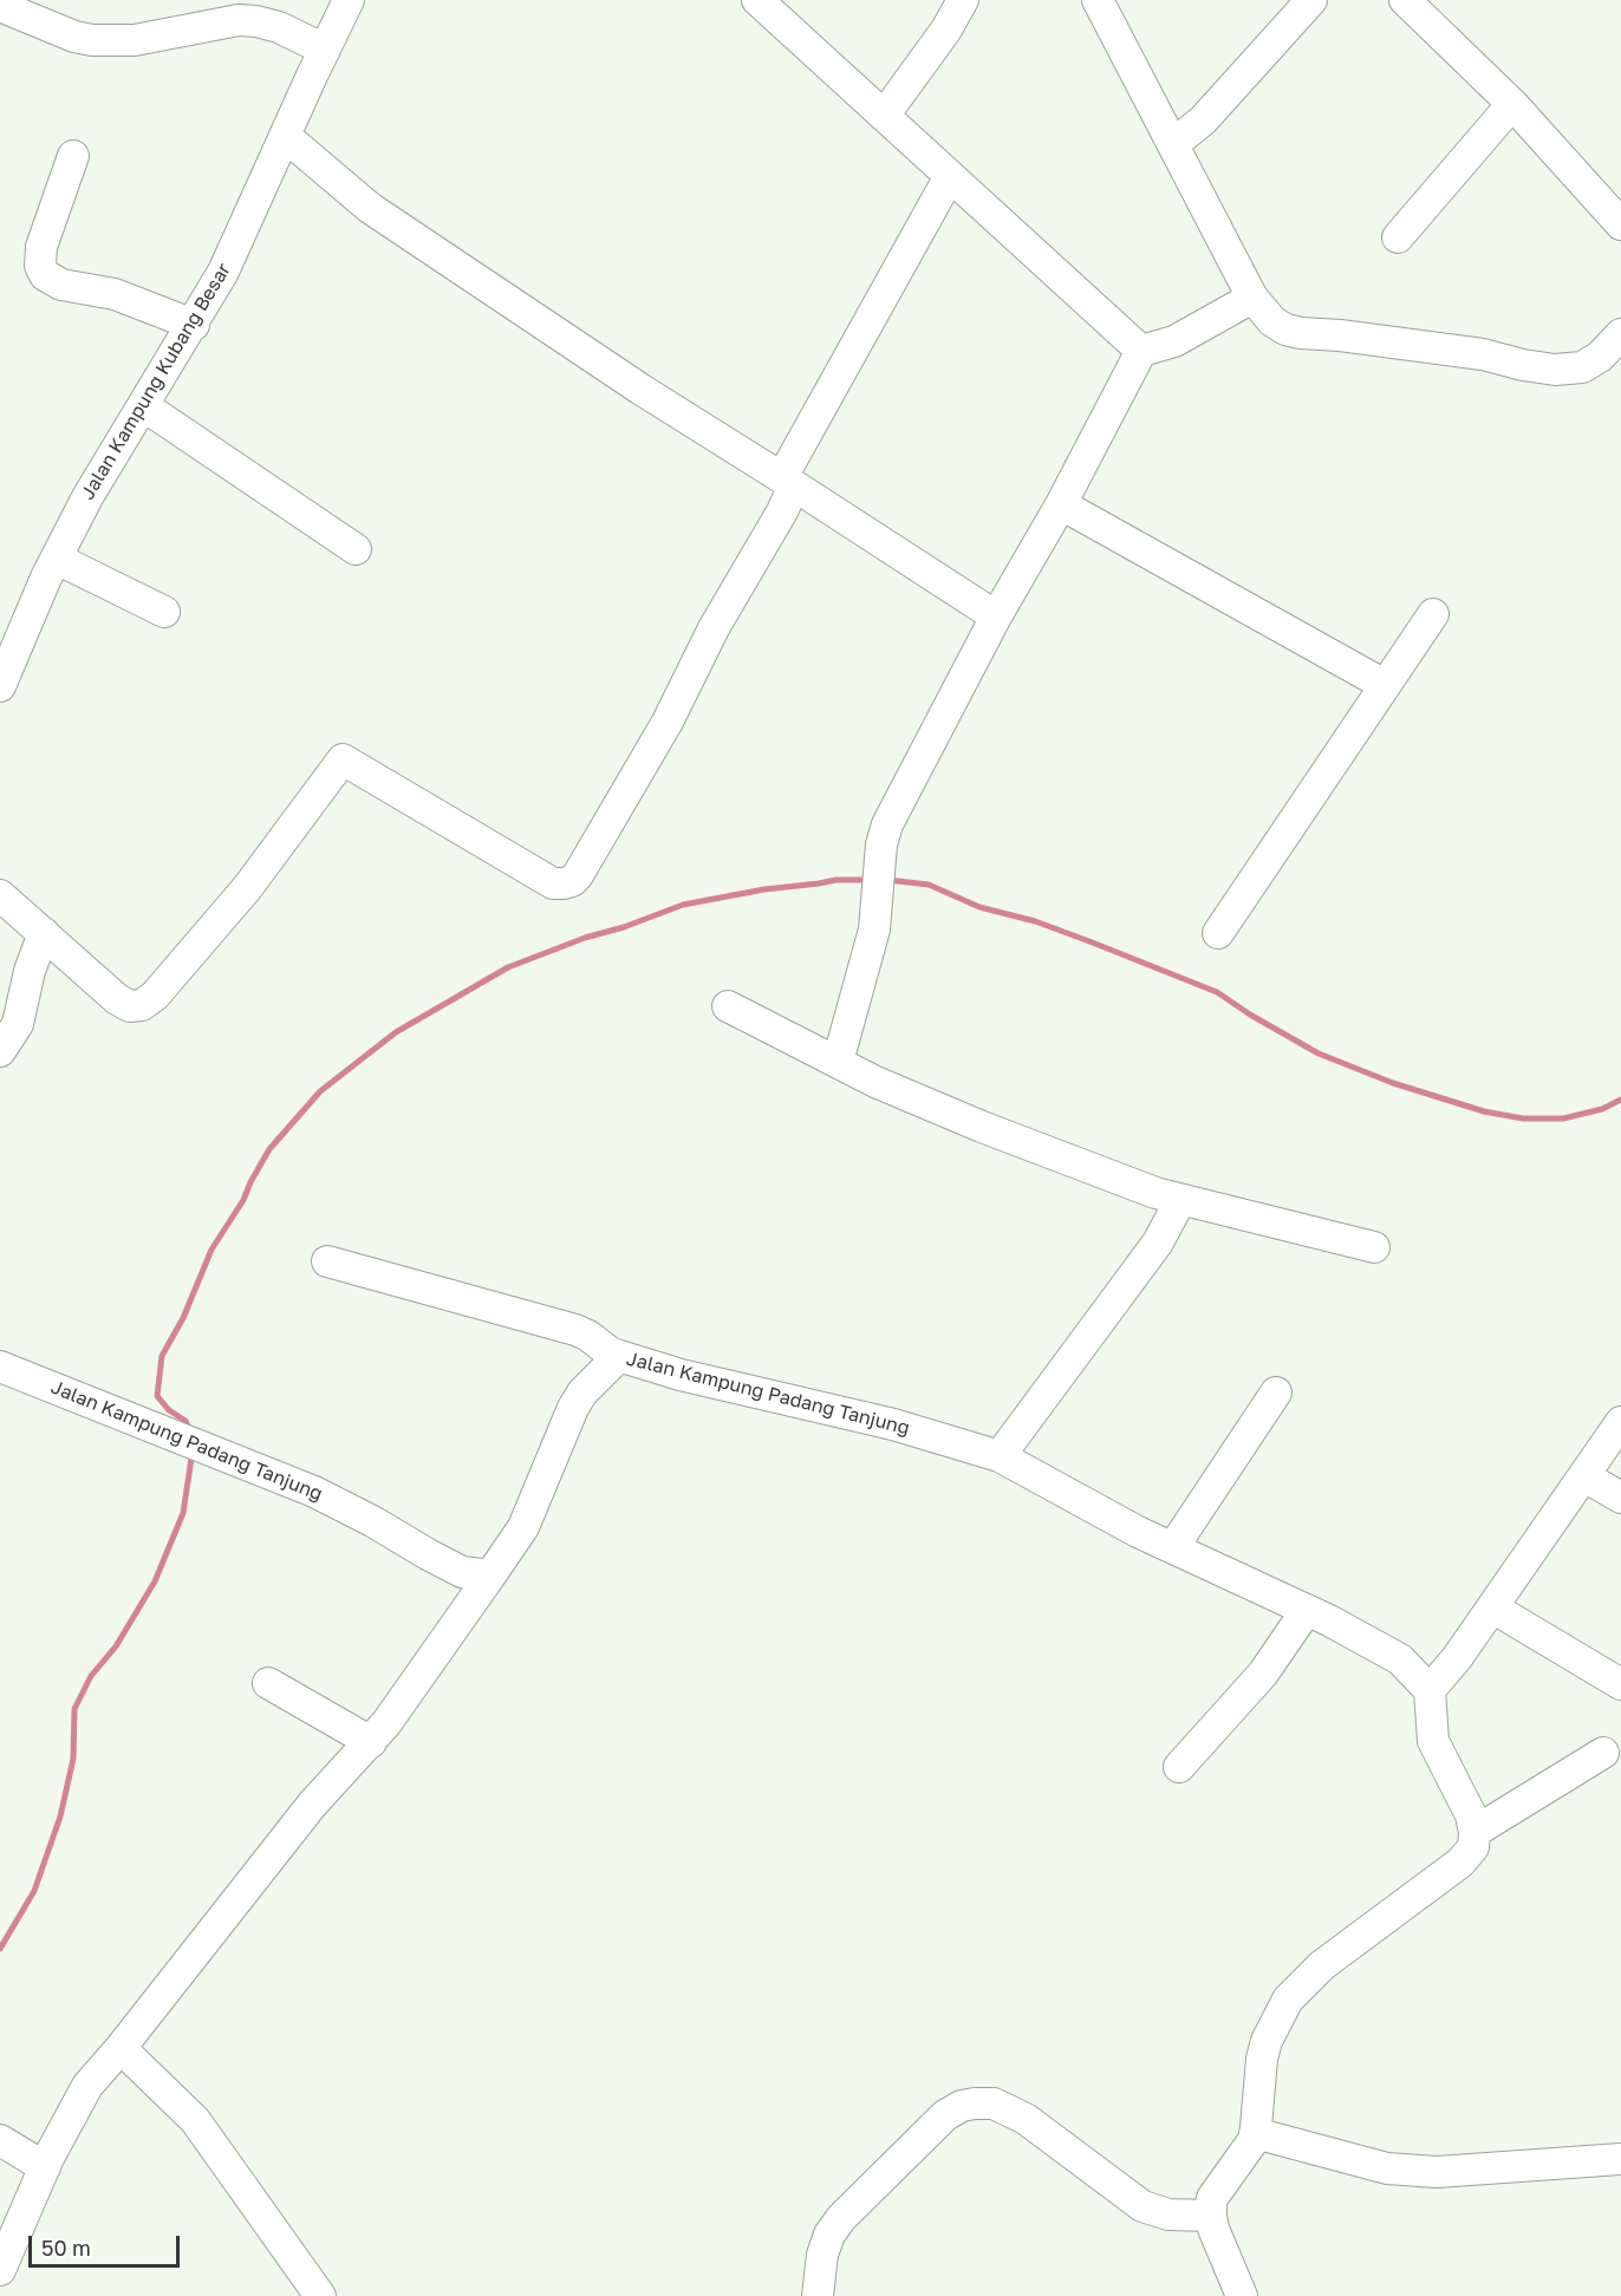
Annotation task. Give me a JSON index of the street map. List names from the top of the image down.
{
  "streets": {
    "street": ["Jalan Kampung Kubang Besar", "Jalan Kampung Padang Tanjung"]
  },
  "scale_bar": "50 m"
}
